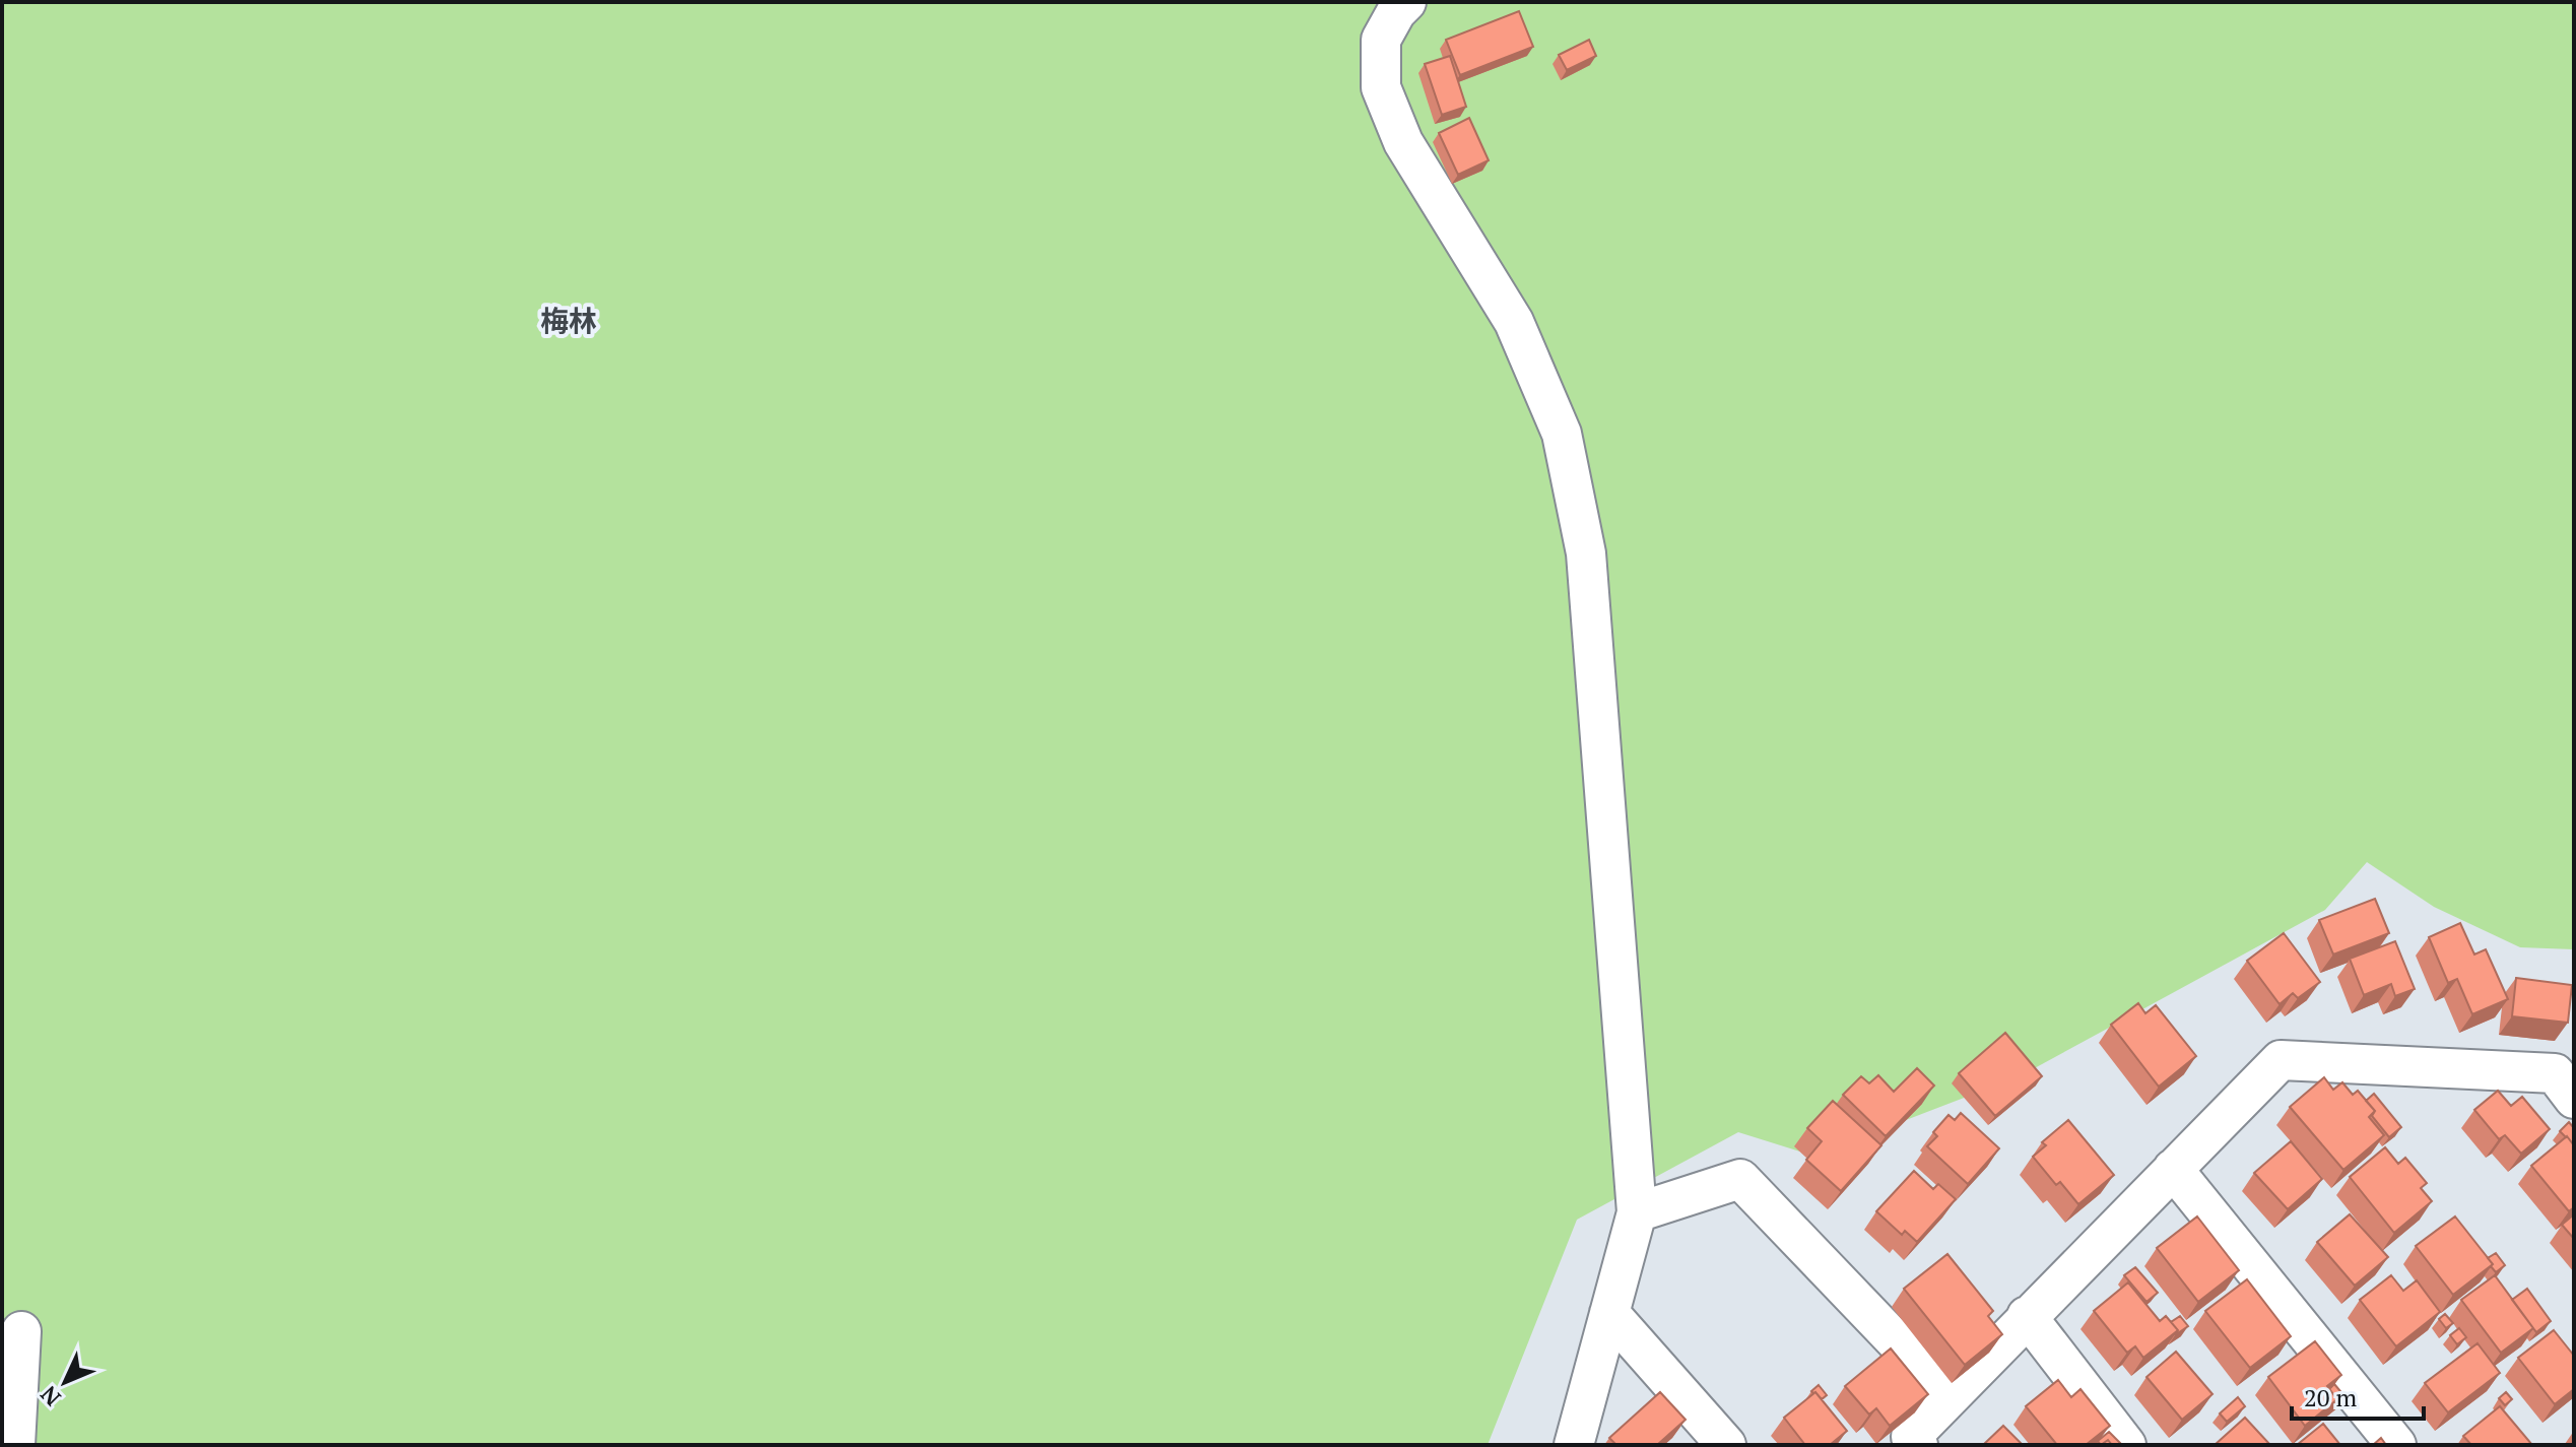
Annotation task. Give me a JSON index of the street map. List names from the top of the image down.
{
  "districts": ["梅林"],
  "scale_bar": "20 m",
  "north": "bottom left"
}
